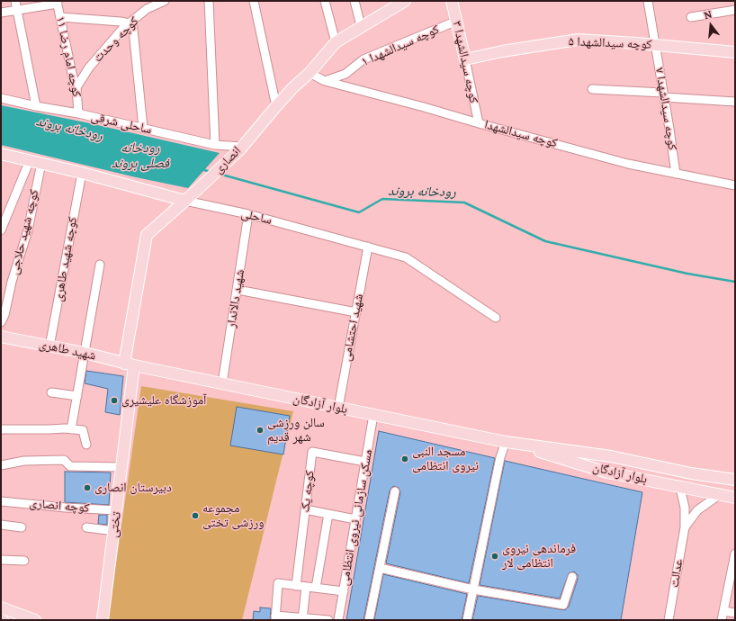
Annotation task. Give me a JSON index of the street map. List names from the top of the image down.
{
  "streets": {
    "main road": [
      "کوچه سیدالشهدا ۵",
      "کوچه سیدالشهدا ۳",
      "انصاری",
      "ساحلی",
      "شهید طاهری",
      "بلوار آزادگان",
      "تختی"
    ],
    "street": [
      "کوچه وحدت",
      "کوچه سیدالشهدا ۱",
      "کوچه امام رضا ۱۱",
      "کوچه سیدالشهدا ۷",
      "ساحلی شرقی",
      "کوچه سیدالشهدا",
      "کوچه شهید حلاجی",
      "کوچه شهید طاهری",
      "شهید دالاندار",
      "شهید احتشامی",
      "کوچه یک",
      "کوچه انصاری",
      "مسکن سازمانی نیروی انتظامی",
      "عدالت"
    ]
  },
  "crossings": [
    ["کوچه وحدت", "کوچه امام رضا ۱۱"],
    ["کوچه سیدالشهدا ۵", "کوچه سیدالشهدا ۳"],
    ["کوچه سیدالشهدا ۵", "کوچه سیدالشهدا ۷"],
    ["کوچه سیدالشهدا ۱", "کوچه سیدالشهدا ۳"],
    ["کوچه سیدالشهدا ۱", "کوچه سیدالشهدا"],
    ["کوچه امام رضا ۱۱", "ساحلی شرقی"],
    ["کوچه سیدالشهدا ۳", "کوچه سیدالشهدا"],
    ["کوچه سیدالشهدا ۷", "کوچه سیدالشهدا"],
    ["ساحلی شرقی", "انصاری"],
    ["کوچه سیدالشهدا", "انصاری"],
    ["انصاری", "ساحلی"],
    ["انصاری", "شهید طاهری"],
    ["انصاری", "بلوار آزادگان"],
    ["انصاری", "تختی"],
    ["ساحلی", "کوچه شهید حلاجی"],
    ["ساحلی", "کوچه شهید طاهری"],
    ["ساحلی", "شهید دالاندار"],
    ["ساحلی", "شهید احتشامی"],
    ["کوچه شهید طاهری", "شهید طاهری"],
    ["شهید دالاندار", "بلوار آزادگان"],
    ["شهید احتشامی", "بلوار آزادگان"],
    ["شهید طاهری", "بلوار آزادگان"],
    ["شهید طاهری", "تختی"],
    ["بلوار آزادگان", "مسکن سازمانی نیروی انتظامی"],
    ["بلوار آزادگان", "تختی"],
    ["بلوار آزادگان", "عدالت"],
    ["کوچه یک", "مسکن سازمانی نیروی انتظامی"],
    ["کوچه انصاری", "تختی"]
  ],
  "water": ["رودخانه بروند", "رودخانه فصلی بروند"],
  "places": [
    "آموزشگاه علیشیری",
    "سالن ورزشی شهر قدیم",
    "مسجد النبی نیروی انتظامی",
    "دبیرستان انصاری",
    "مجموعه ورزشی تختی",
    "فرماندهی نیروی انتظامی لار"
  ],
  "north": "top"
}
